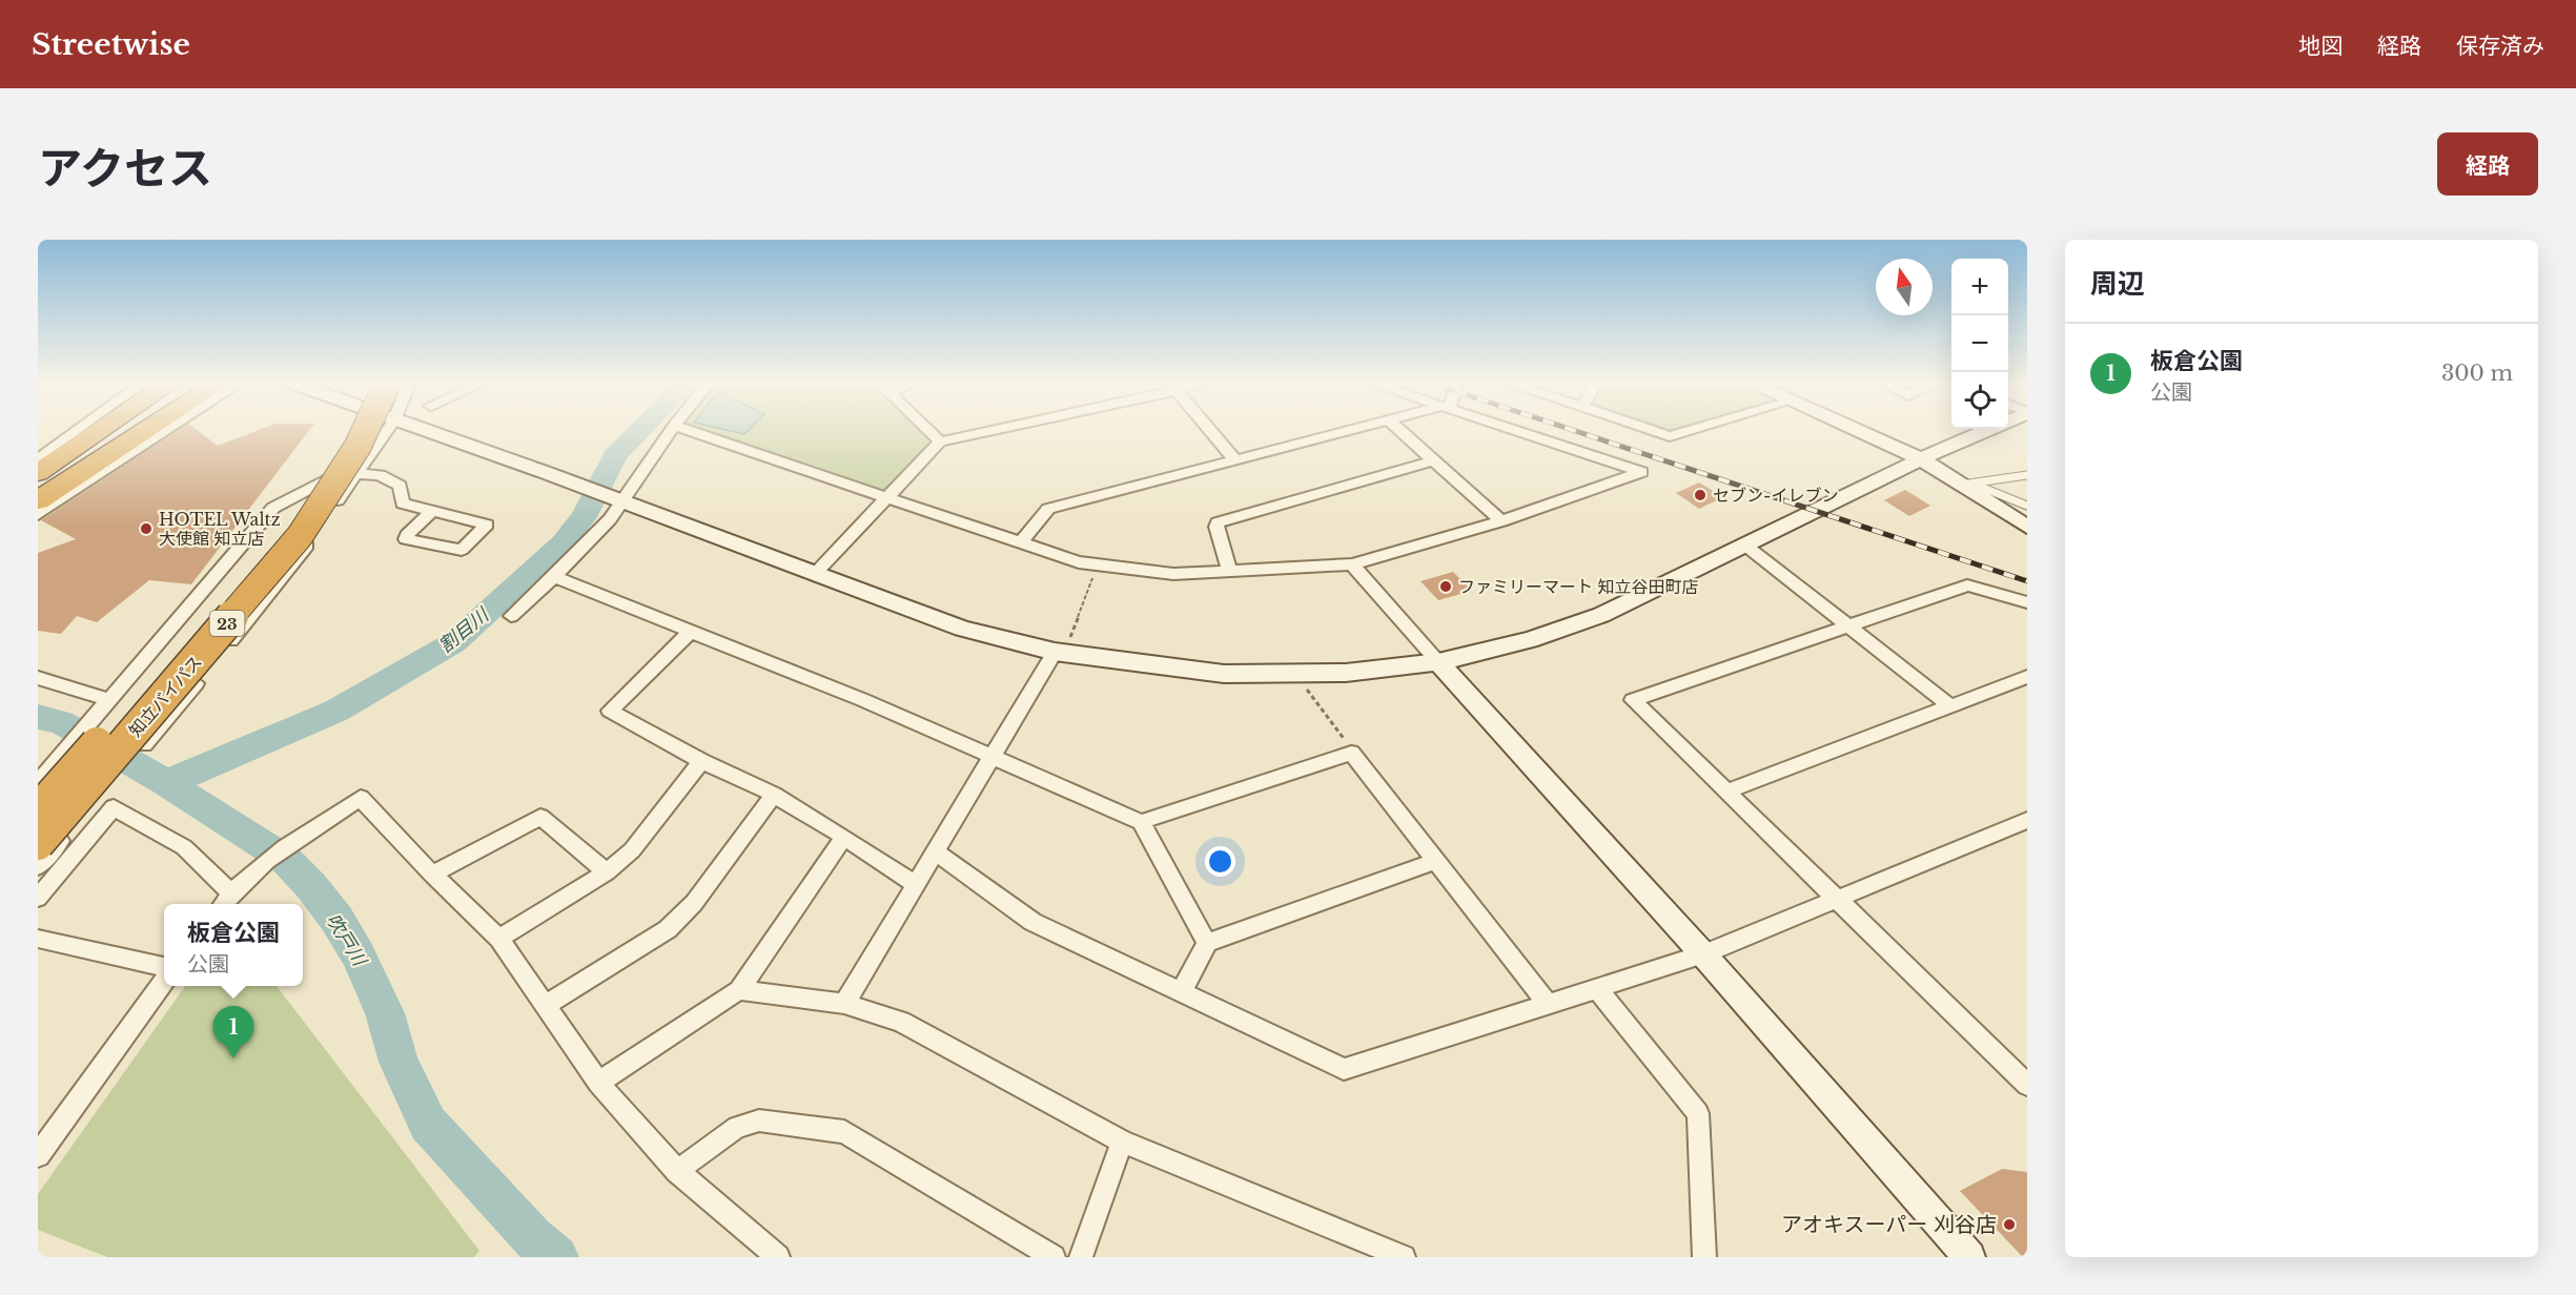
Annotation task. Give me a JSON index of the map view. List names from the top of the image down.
{
  "streets": {
    "highway": ["23", "知立バイパス"]
  },
  "water": ["割目川", "吹戸川"],
  "places": [
    "セブン-イレブン",
    "HOTEL Waltz 大使館 知立店",
    "ファミリーマート 知立谷田町店",
    "アオキスーパー 刈谷店"
  ],
  "north": "top",
  "page": {
    "header": "Streetwise",
    "nav": ["地図", "経路", "保存済み"],
    "title": "アクセス",
    "buttons": "経路",
    "heading": "周辺",
    "map_buttons": ["+", "−"],
    "list": [
      {
        "mark": "1",
        "name": "板倉公園",
        "note": "公園",
        "value": "300 m"
      }
    ],
    "popup": ["板倉公園", "公園"],
    "pins": "1"
  }
}
